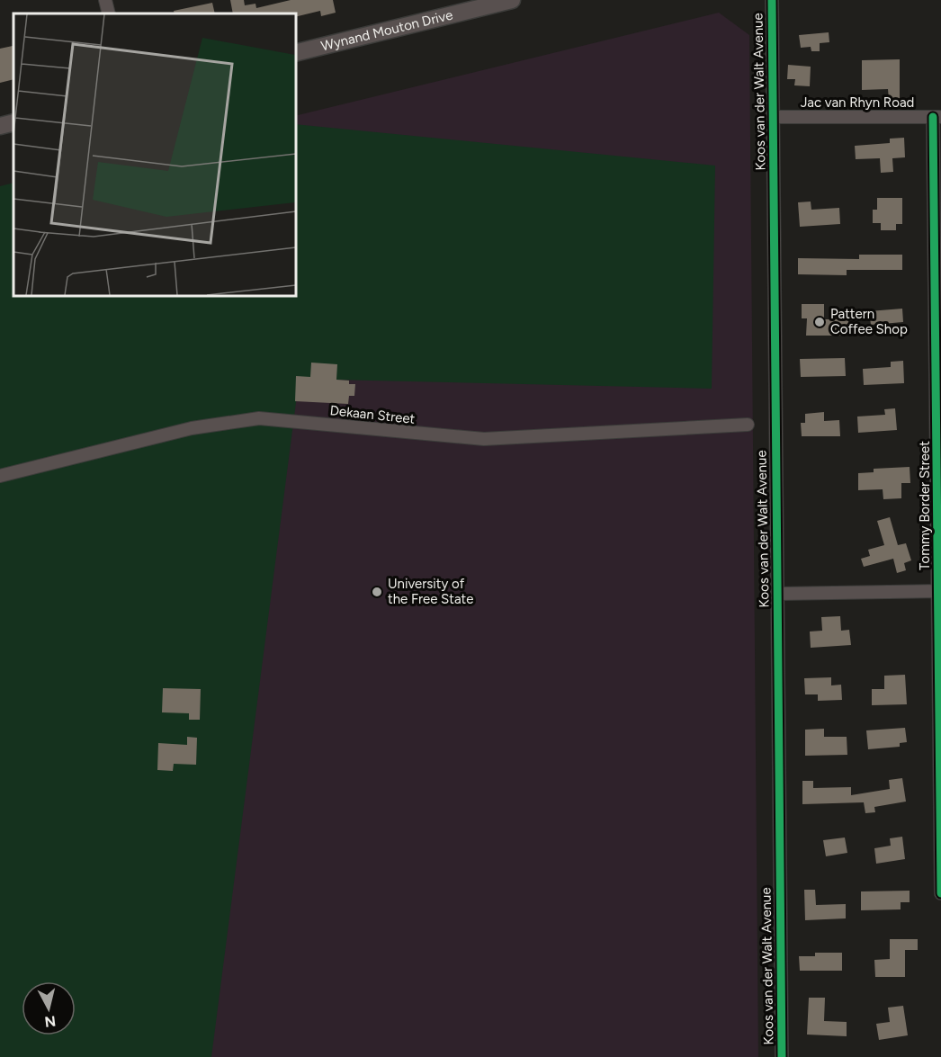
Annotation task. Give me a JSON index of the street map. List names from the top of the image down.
{
  "streets": {
    "street": [
      "Wynand Mouton Drive",
      "Koos van der Walt Avenue",
      "Jac van Rhyn Road",
      "Dekaan Street",
      "Tommy Border Street"
    ]
  },
  "crossings": [
    ["Koos van der Walt Avenue", "Jac van Rhyn Road"],
    ["Jac van Rhyn Road", "Tommy Border Street"]
  ],
  "places": ["Pattern Coffee Shop", "University of the Free State"],
  "north": "bottom"
}
